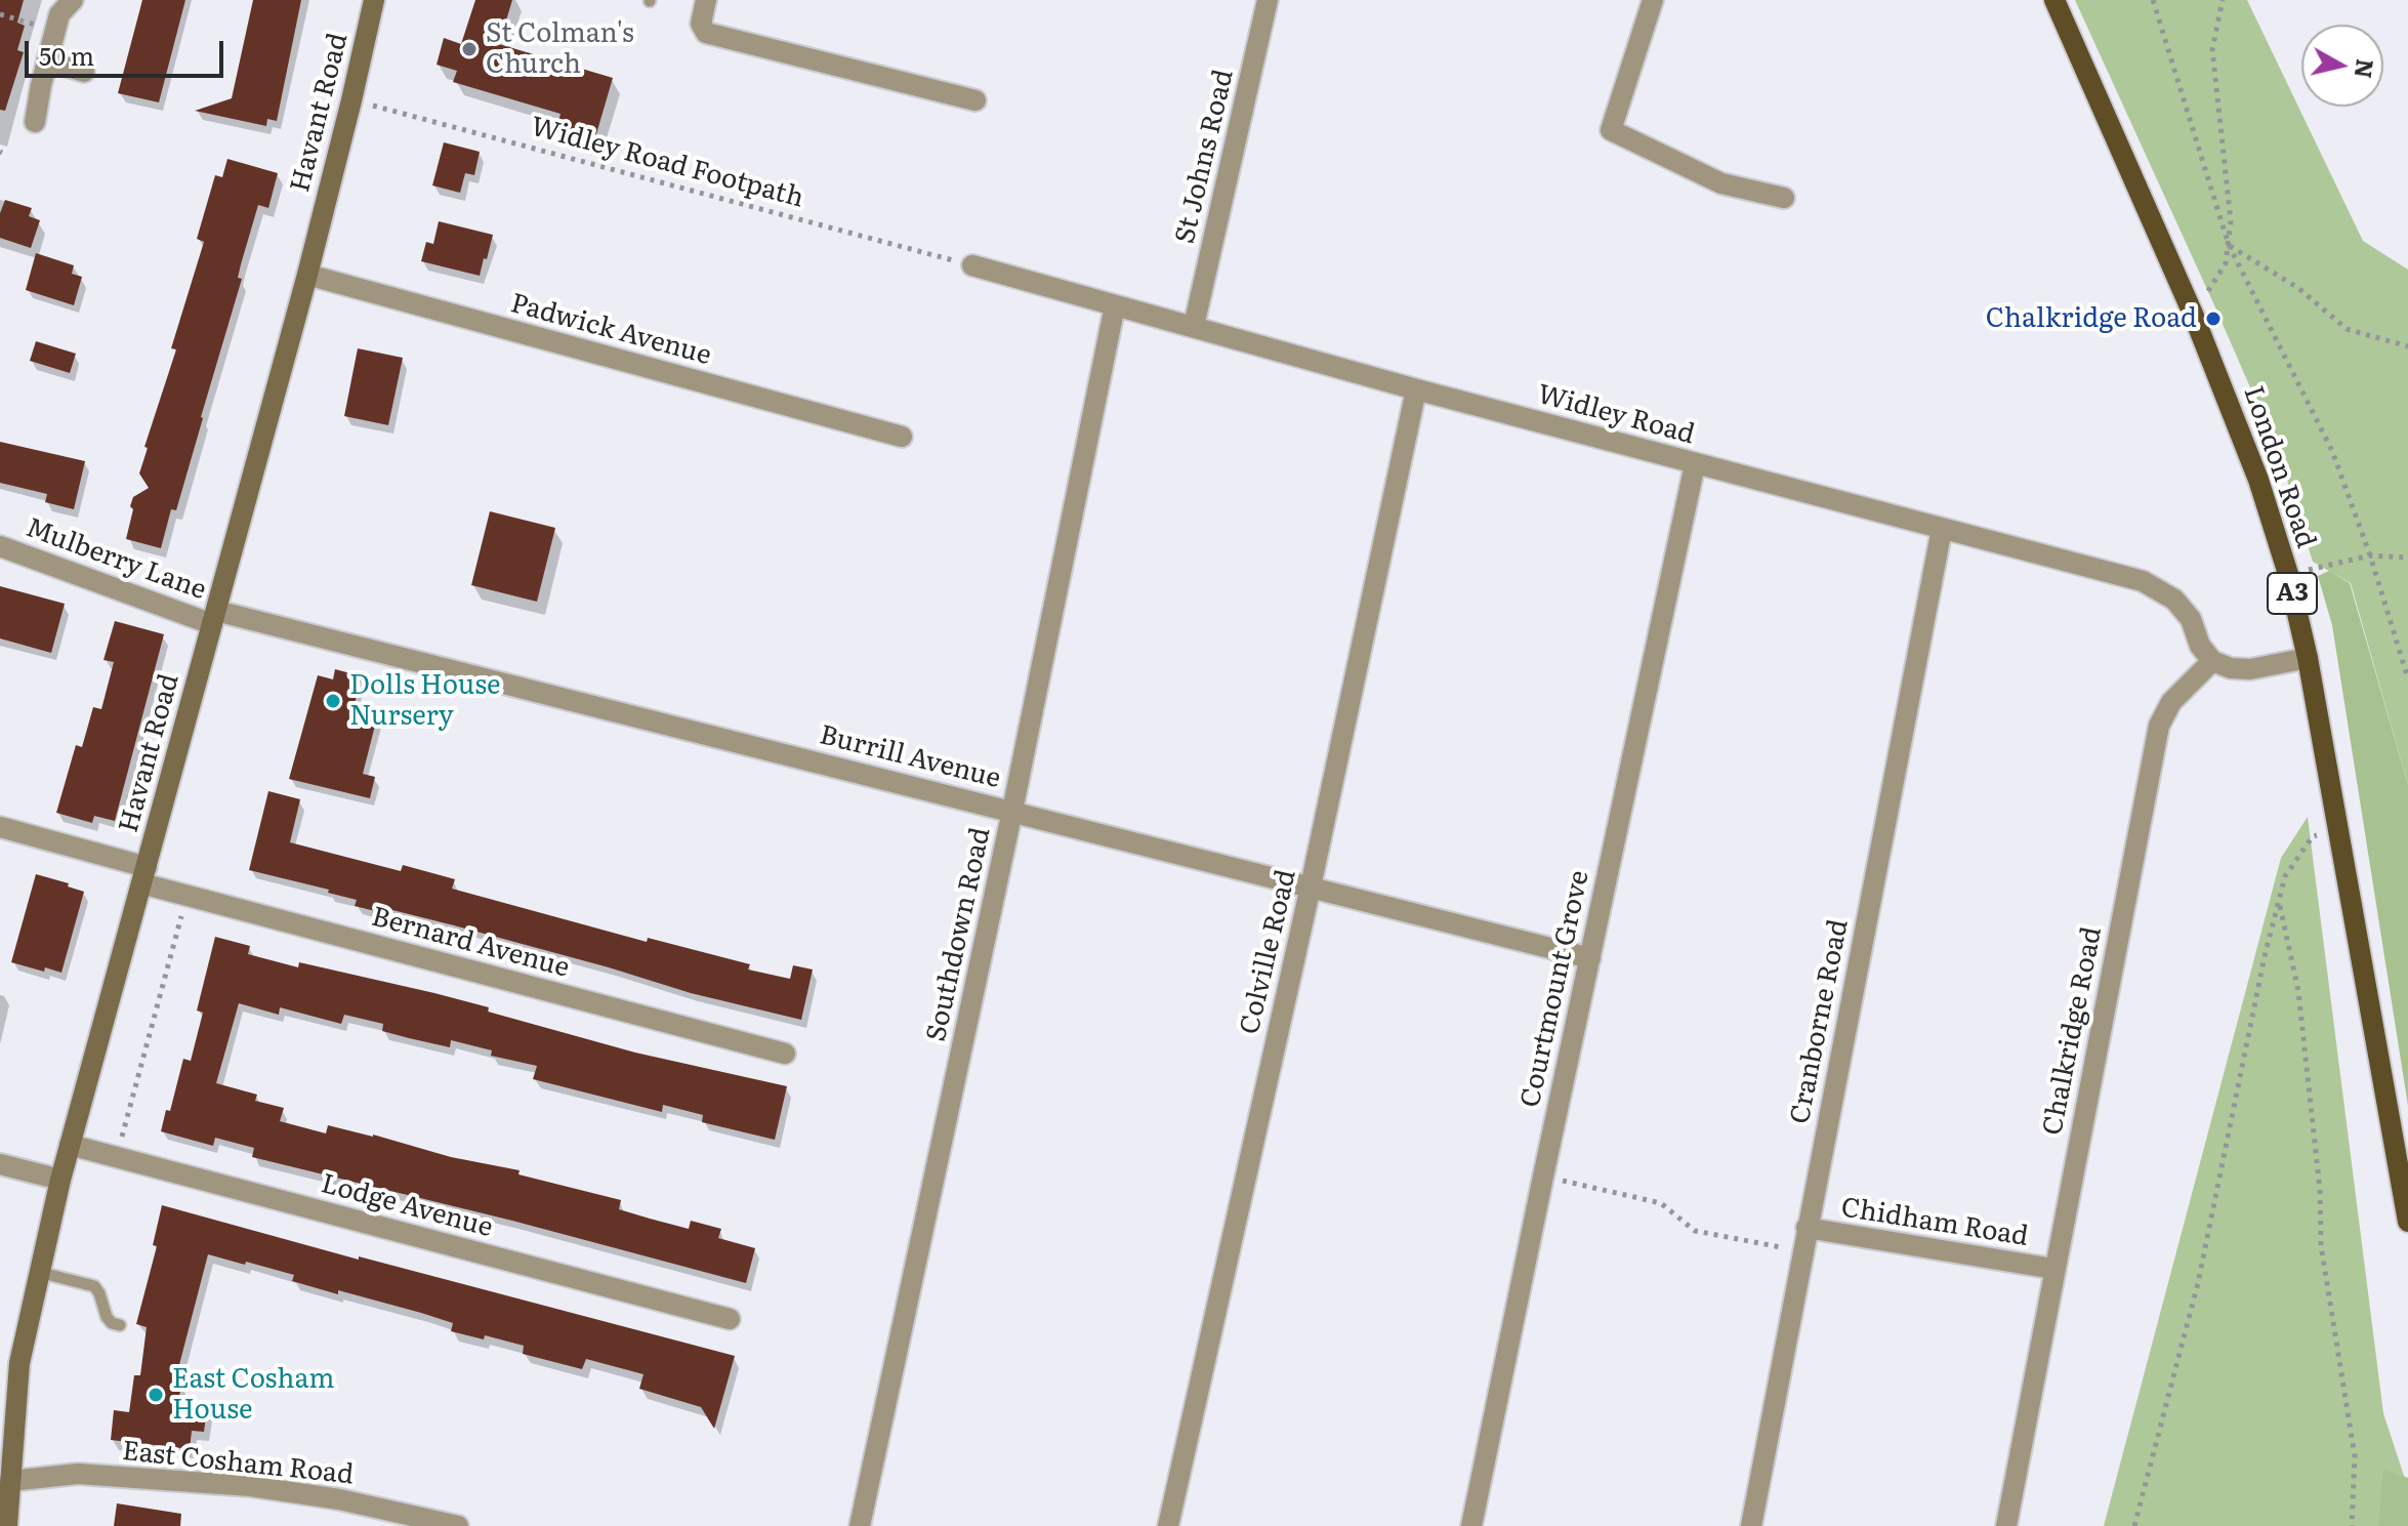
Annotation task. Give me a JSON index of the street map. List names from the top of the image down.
{
  "streets": {
    "main road": ["London Road", "A3"],
    "street": [
      "Havant Road",
      "St Johns Road",
      "Padwick Avenue",
      "Widley Road",
      "Mulberry Lane",
      "Burrill Avenue",
      "Southdown Road",
      "Bernard Avenue",
      "Colville Road",
      "Courtmount Grove",
      "Cranborne Road",
      "Chalkridge Road",
      "Lodge Avenue",
      "Chidham Road",
      "East Cosham Road"
    ],
    "path": ["Widley Road Footpath"]
  },
  "crossings": [
    ["Havant Road", "Widley Road Footpath"],
    ["Havant Road", "Padwick Avenue"],
    ["Havant Road", "Mulberry Lane"],
    ["Havant Road", "Burrill Avenue"],
    ["Havant Road", "Bernard Avenue"],
    ["Havant Road", "Lodge Avenue"],
    ["Havant Road", "East Cosham Road"],
    ["St Johns Road", "Widley Road"],
    ["Widley Road Footpath", "Widley Road"],
    ["Widley Road", "Southdown Road"],
    ["Widley Road", "Colville Road"],
    ["Widley Road", "Courtmount Grove"],
    ["Widley Road", "Cranborne Road"],
    ["Widley Road", "Chalkridge Road"],
    ["Mulberry Lane", "Burrill Avenue"],
    ["Burrill Avenue", "Southdown Road"],
    ["Burrill Avenue", "Colville Road"],
    ["Burrill Avenue", "Courtmount Grove"],
    ["Cranborne Road", "Chidham Road"],
    ["Chalkridge Road", "Chidham Road"]
  ],
  "places": [
    "St Colman's Church",
    "Chalkridge Road",
    "Dolls House Nursery",
    "East Cosham House"
  ],
  "scale_bar": "50 m",
  "north": "right"
}
